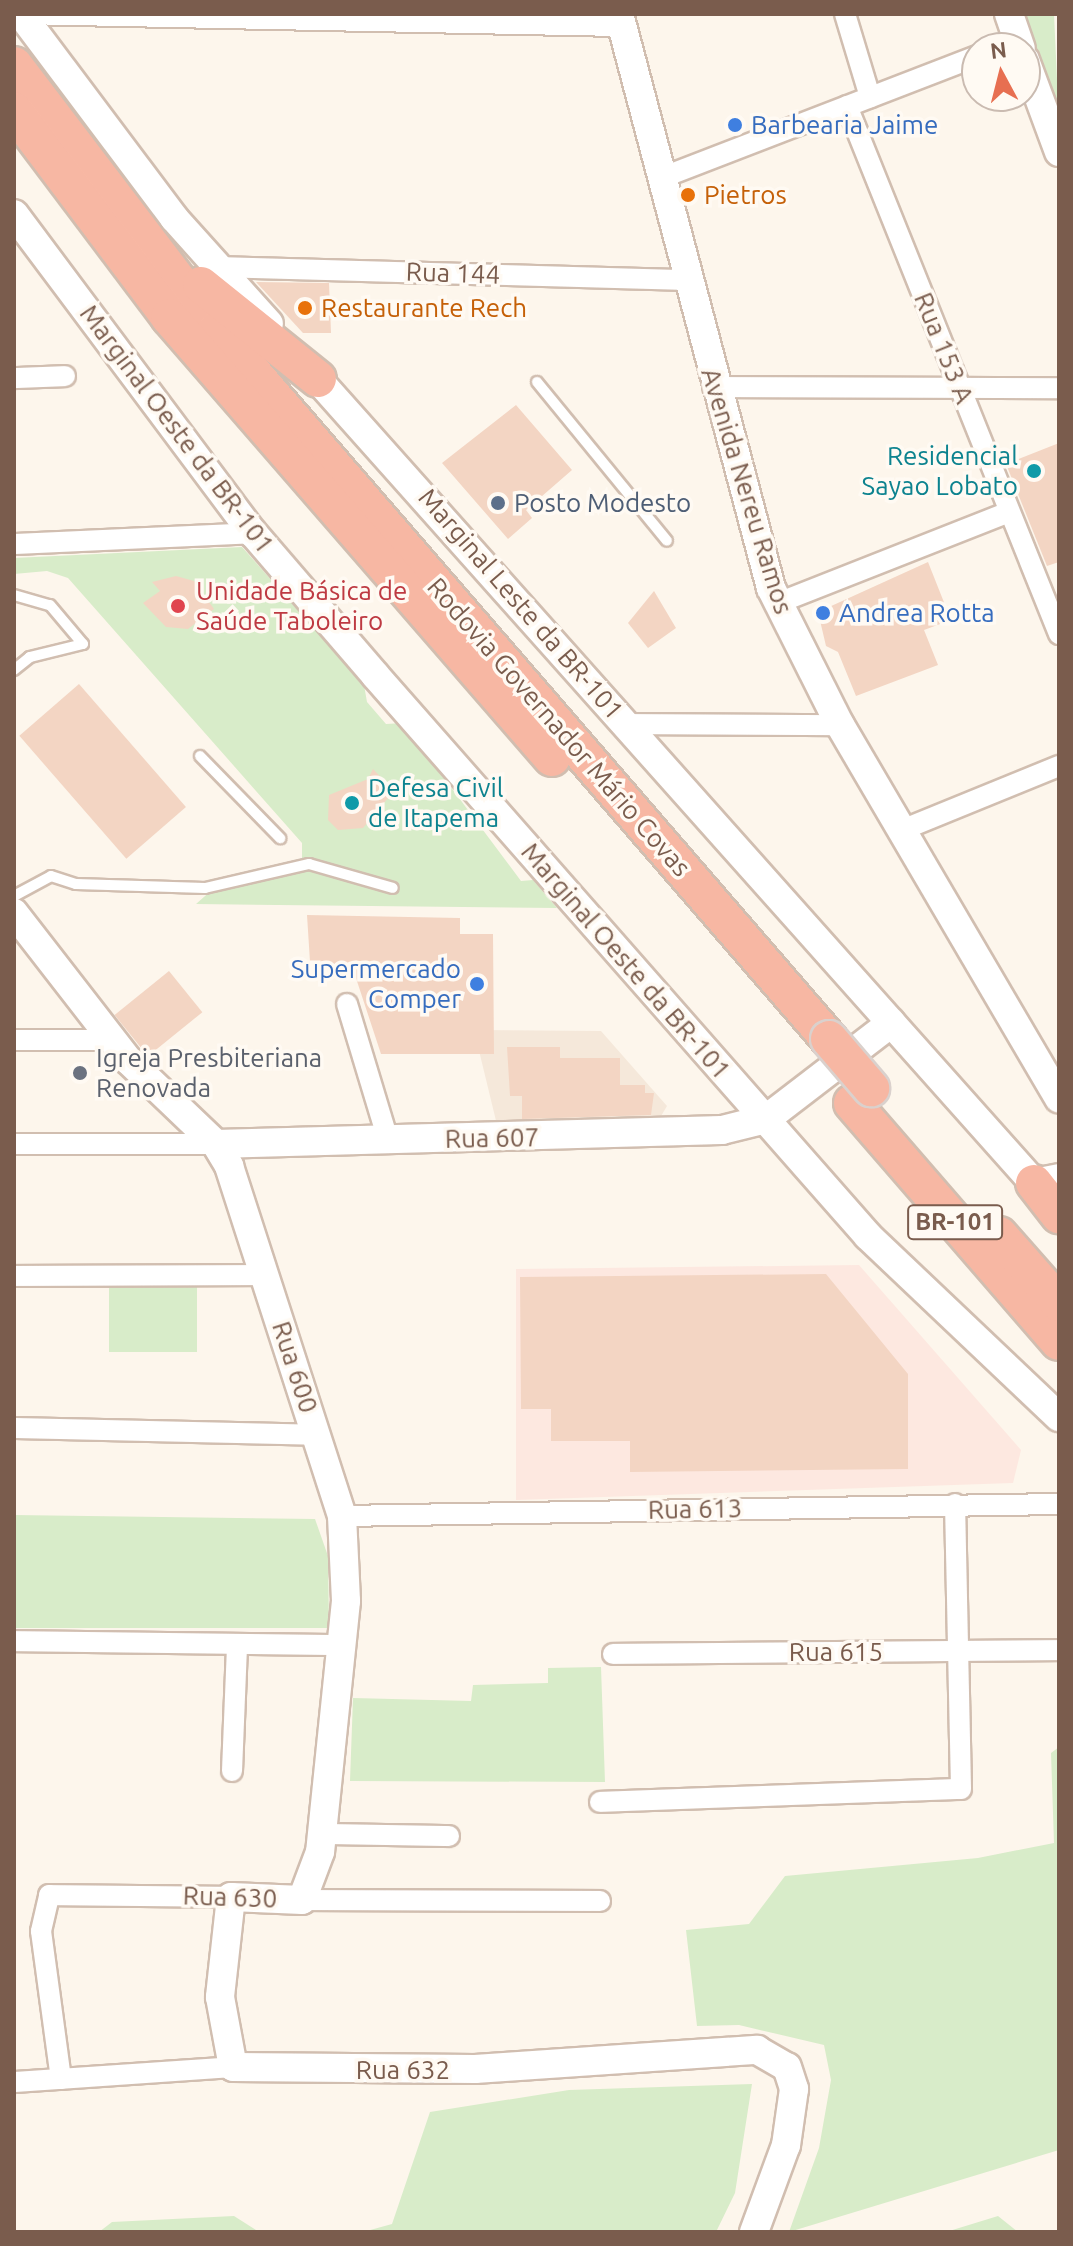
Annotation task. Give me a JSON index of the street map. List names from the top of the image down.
{
  "streets": {
    "highway": ["Rodovia Governador Mário Covas", "BR-101"],
    "main road": [
      "Marginal Oeste da BR-101",
      "Avenida Nereu Ramos",
      "Marginal Leste da BR-101",
      "Rua 607",
      "Rua 600",
      "Rua 630",
      "Rua 632"
    ],
    "street": [
      "Rua 144",
      "Rua 153 A",
      "Rua 613",
      "Rua 615"
    ]
  },
  "crossings": [
    ["Rua 144", "Avenida Nereu Ramos"],
    ["Rua 144", "Marginal Leste da BR-101"],
    ["Marginal Oeste da BR-101", "Rua 607"],
    ["Rua 607", "Rua 600"],
    ["Rua 600", "Rua 613"],
    ["Rua 600", "Rua 630"],
    ["Rua 630", "Rua 632"]
  ],
  "places": [
    "Barbearia Jaime",
    "Pietros",
    "Restaurante Rech",
    "Residencial Sayao Lobato",
    "Posto Modesto",
    "Unidade Básica de Saúde Taboleiro",
    "Andrea Rotta",
    "Defesa Civil de Itapema",
    "Supermercado Comper",
    "Igreja Presbiteriana Renovada"
  ],
  "north": "top"
}
